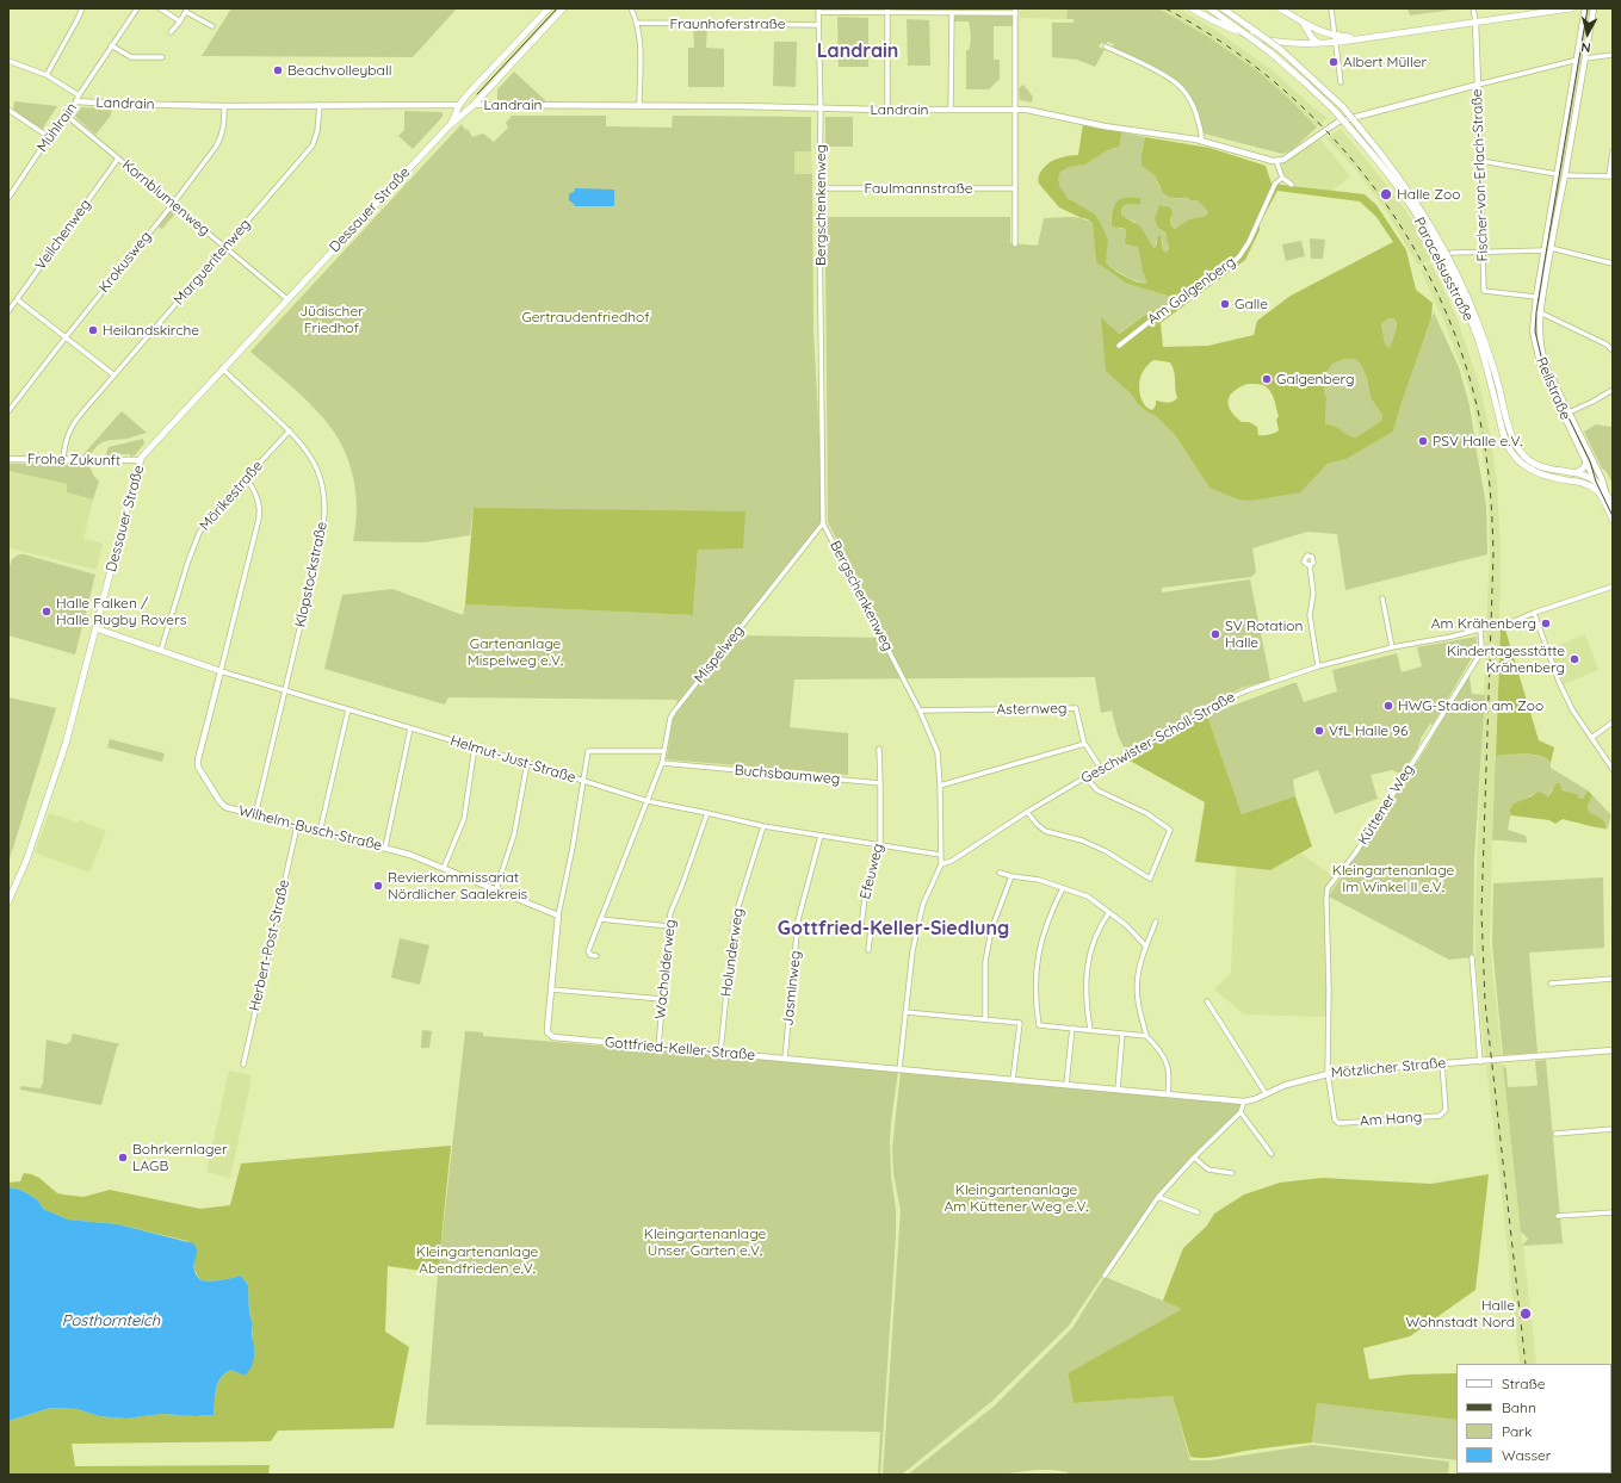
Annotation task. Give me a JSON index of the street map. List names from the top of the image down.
{
  "streets": {
    "main road": ["Dessauer Straße", "Paracelsusstraße", "Reilstraße"],
    "street": [
      "Fraunhoferstraße",
      "Landrain",
      "Mühlrain",
      "Fischer-von-Erlach-Straße",
      "Faulmannstraße",
      "Kornblumenweg",
      "Bergschenkenweg",
      "Veilchenweg",
      "Krokusweg",
      "Margueritenweg",
      "Am Galgenberg",
      "Frohe Zukunft",
      "Mörikestraße",
      "Klopstockstraße",
      "Mispelweg",
      "Asternweg",
      "Geschwister-Scholl-Straße",
      "Helmut-Just-Straße",
      "Buchsbaumweg",
      "Küttener Weg",
      "Wilhelm-Busch-Straße",
      "Efeuweg",
      "Herbert-Post-Straße",
      "Holunderweg",
      "Wacholderweg",
      "Jasminweg",
      "Gottfried-Keller-Straße",
      "Mötzlicher Straße",
      "Am Hang"
    ]
  },
  "crossings": [
    ["Fraunhoferstraße", "Bergschenkenweg"],
    ["Landrain", "Mühlrain"],
    ["Landrain", "Bergschenkenweg"],
    ["Landrain", "Dessauer Straße"],
    ["Landrain", "Krokusweg"],
    ["Landrain", "Margueritenweg"],
    ["Mühlrain", "Kornblumenweg"],
    ["Fischer-von-Erlach-Straße", "Reilstraße"],
    ["Faulmannstraße", "Bergschenkenweg"],
    ["Kornblumenweg", "Dessauer Straße"],
    ["Kornblumenweg", "Veilchenweg"],
    ["Kornblumenweg", "Krokusweg"],
    ["Kornblumenweg", "Margueritenweg"],
    ["Bergschenkenweg", "Mispelweg"],
    ["Bergschenkenweg", "Asternweg"],
    ["Bergschenkenweg", "Geschwister-Scholl-Straße"],
    ["Bergschenkenweg", "Helmut-Just-Straße"],
    ["Dessauer Straße", "Frohe Zukunft"],
    ["Dessauer Straße", "Klopstockstraße"],
    ["Dessauer Straße", "Helmut-Just-Straße"],
    ["Margueritenweg", "Frohe Zukunft"],
    ["Paracelsusstraße", "Reilstraße"],
    ["Mörikestraße", "Klopstockstraße"],
    ["Mörikestraße", "Helmut-Just-Straße"],
    ["Mörikestraße", "Wilhelm-Busch-Straße"],
    ["Klopstockstraße", "Helmut-Just-Straße"],
    ["Klopstockstraße", "Wilhelm-Busch-Straße"],
    ["Mispelweg", "Helmut-Just-Straße"],
    ["Mispelweg", "Buchsbaumweg"],
    ["Mispelweg", "Gottfried-Keller-Straße"],
    ["Asternweg", "Geschwister-Scholl-Straße"],
    ["Geschwister-Scholl-Straße", "Küttener Weg"],
    ["Helmut-Just-Straße", "Wilhelm-Busch-Straße"],
    ["Helmut-Just-Straße", "Efeuweg"],
    ["Helmut-Just-Straße", "Holunderweg"],
    ["Helmut-Just-Straße", "Wacholderweg"],
    ["Helmut-Just-Straße", "Jasminweg"],
    ["Helmut-Just-Straße", "Gottfried-Keller-Straße"],
    ["Buchsbaumweg", "Efeuweg"],
    ["Küttener Weg", "Mötzlicher Straße"],
    ["Küttener Weg", "Am Hang"],
    ["Wilhelm-Busch-Straße", "Herbert-Post-Straße"],
    ["Wilhelm-Busch-Straße", "Gottfried-Keller-Straße"],
    ["Holunderweg", "Gottfried-Keller-Straße"],
    ["Wacholderweg", "Gottfried-Keller-Straße"],
    ["Jasminweg", "Gottfried-Keller-Straße"],
    ["Gottfried-Keller-Straße", "Mötzlicher Straße"],
    ["Mötzlicher Straße", "Am Hang"]
  ],
  "districts": ["Landrain", "Gottfried-Keller-Siedlung"],
  "water": ["Posthornteich"],
  "parks": [
    "Jüdischer Friedhof",
    "Gertraudenfriedhof",
    "Gartenanlage Mispelweg e.V.",
    "Kleingartenanlage Im Winkel II e.V.",
    "Kleingartenanlage Am Küttener Weg e.V.",
    "Kleingartenanlage Unser Garten e.V.",
    "Kleingartenanlage Abendfrieden e.V."
  ],
  "places": [
    "Albert Müller",
    "Beachvolleyball",
    "Halle Zoo",
    "Galle",
    "Heilandskirche",
    "Galgenberg",
    "PSV Halle e.V.",
    "Halle Falken / Halle Rugby Rovers",
    "Am Krähenberg",
    "SV Rotation Halle",
    "Kindertagesstätte Krähenberg",
    "HWG-Stadion am Zoo",
    "VfL Halle 96",
    "Revierkommissariat Nördlicher Saalekreis",
    "Bohrkernlager LAGB",
    "Halle Wohnstadt Nord"
  ],
  "legend": [
    "Straße",
    "Bahn",
    "Park",
    "Wasser"
  ],
  "north": "bottom"
}
